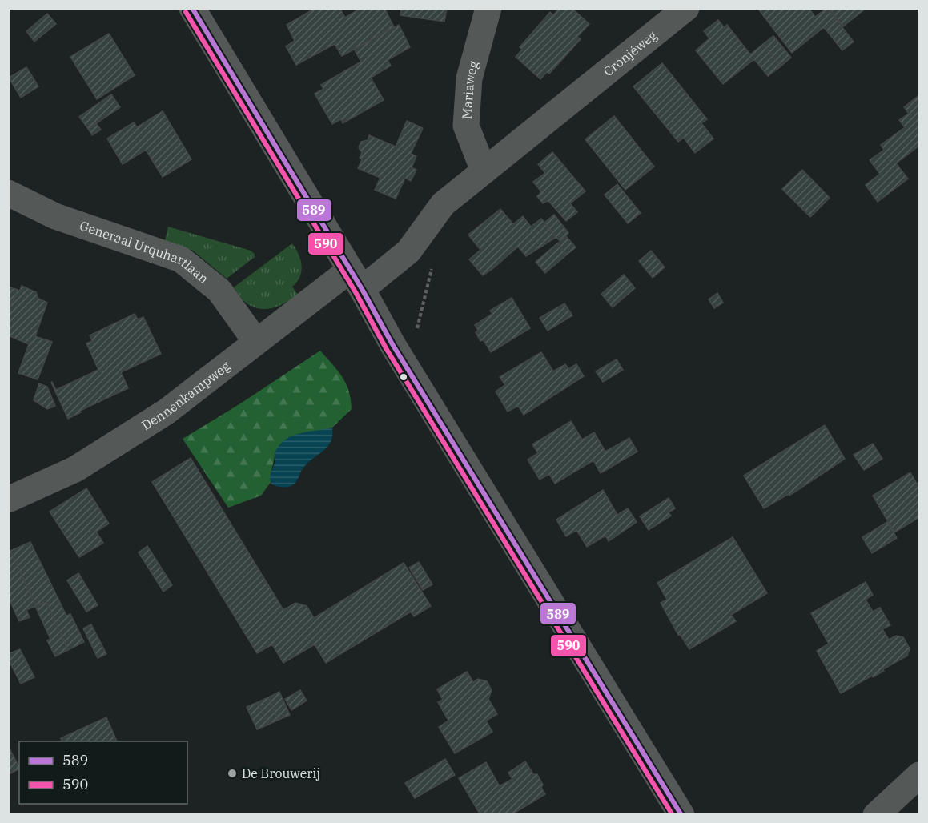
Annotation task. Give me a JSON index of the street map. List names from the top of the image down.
{
  "streets": {
    "street": [
      "Cronjéweg",
      "Mariaweg",
      "Generaal Urquhartlaan",
      "Dennenkampweg"
    ]
  },
  "crossings": [
    ["Cronjéweg", "Mariaweg"],
    ["Cronjéweg", "Dennenkampweg"],
    ["Generaal Urquhartlaan", "Dennenkampweg"]
  ],
  "places": ["De Brouwerij"],
  "lines": ["transit line 589", "transit line 590"],
  "legend": ["589", "590"]
}
